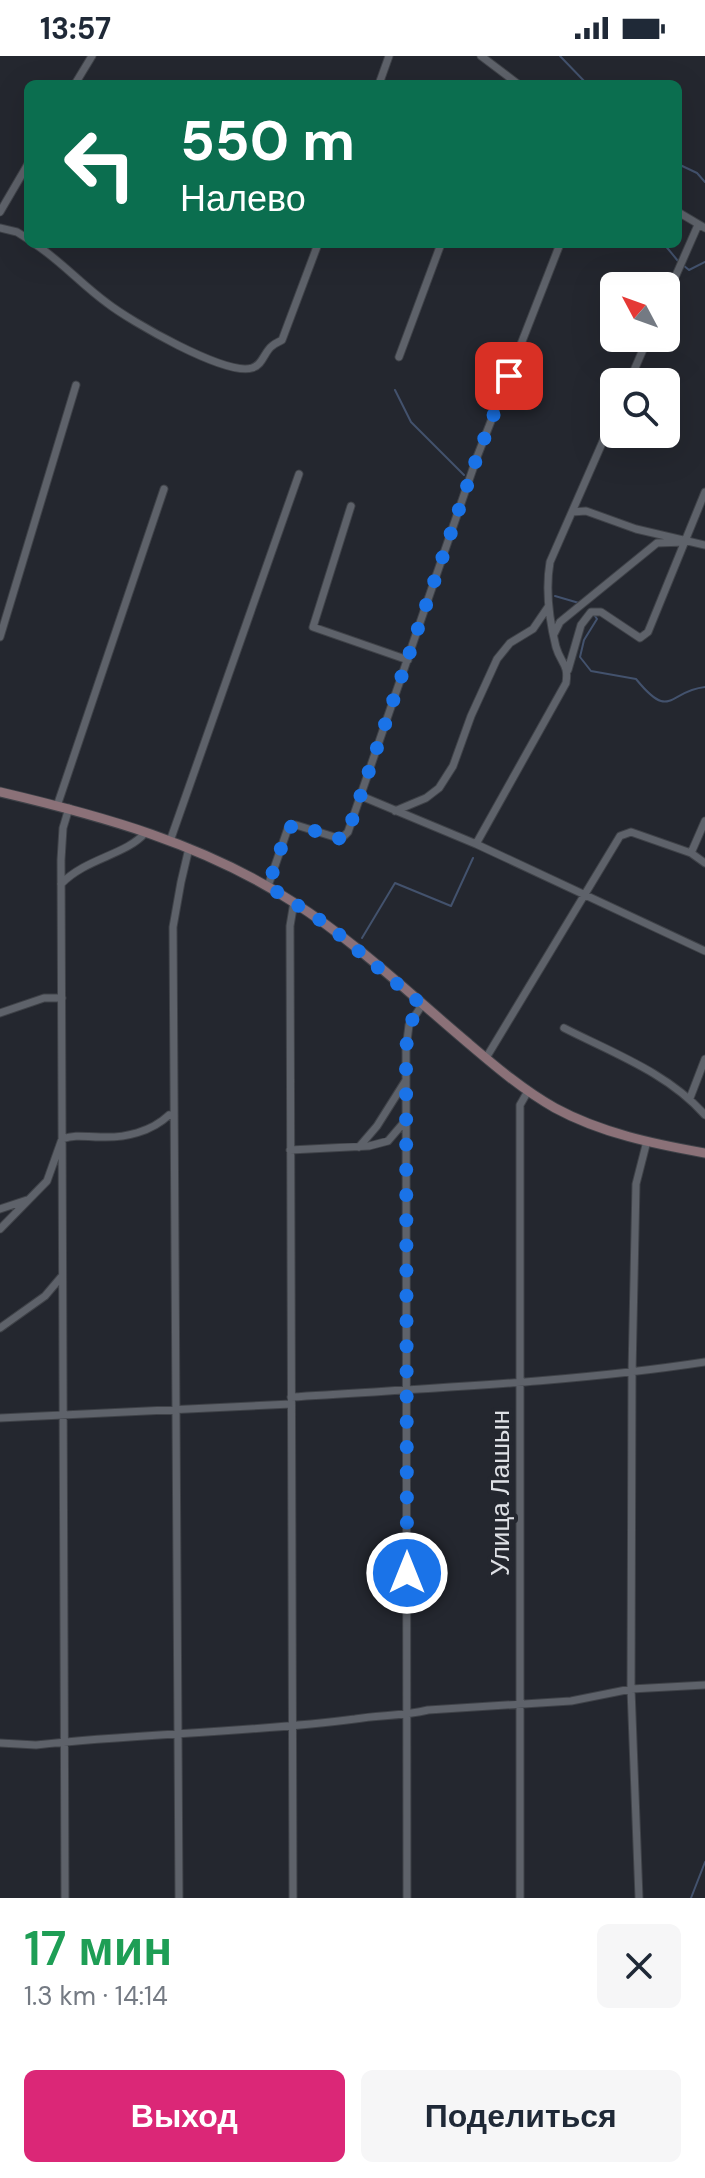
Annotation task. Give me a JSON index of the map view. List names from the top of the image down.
{
  "streets": {
    "street": ["Улица Лашын"]
  },
  "north": "top left",
  "page": {
    "status": "13:57",
    "turn": ["550 m", "Налево"],
    "heading": ["17 мин", "1.3 km · 14:14"],
    "buttons": ["Выход", "Поделиться"]
  }
}
